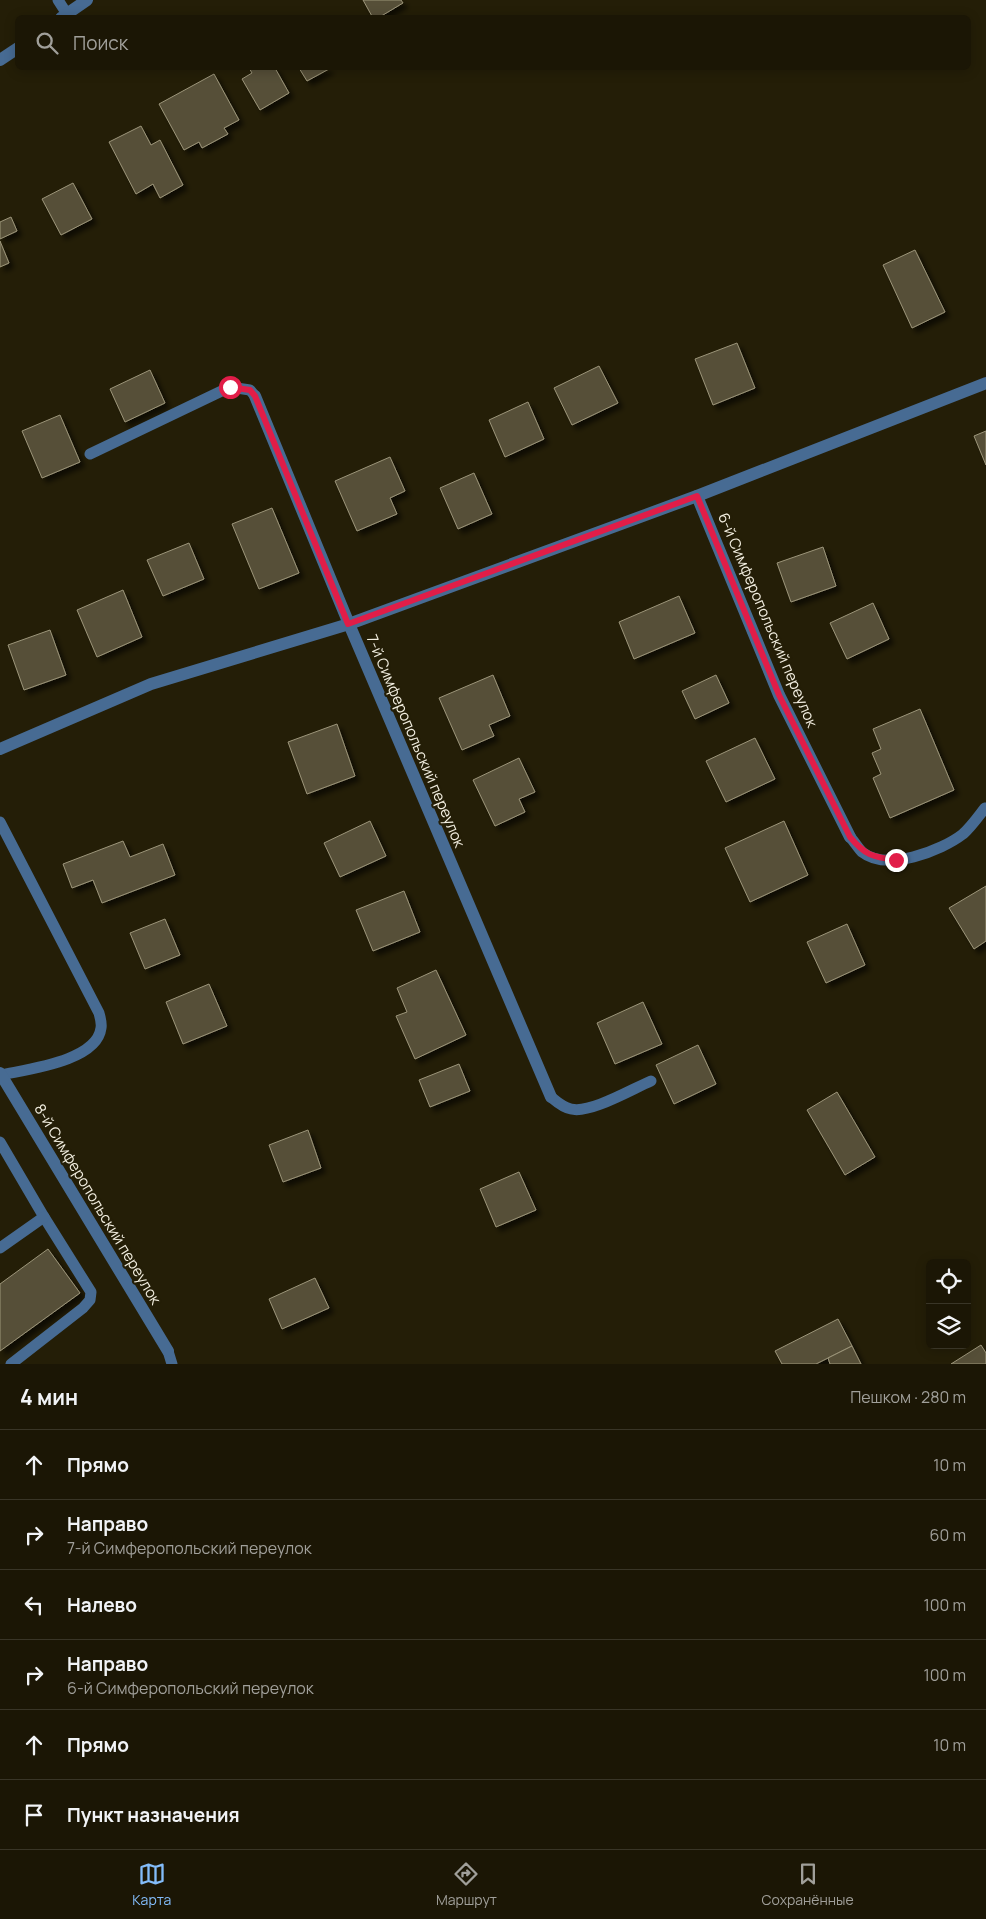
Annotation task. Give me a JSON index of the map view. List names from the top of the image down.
{
  "streets": {
    "street": ["6-й Симферопольский переулок", "7-й Симферопольский переулок", "8-й Симферопольский переулок"]
  },
  "page": {
    "search": "Поиск",
    "heading": ["4 мин", "Пешком · 280 m"],
    "list": [
      ["Прямо", "10 m"],
      ["Направо", "7-й Симферопольский переулок", "60 m"],
      ["Налево", "100 m"],
      ["Направо", "6-й Симферопольский переулок", "100 m"],
      ["Прямо", "10 m"],
      "Пункт назначения"
    ],
    "nav": ["Карта", "Маршрут", "Сохранённые"]
  }
}
